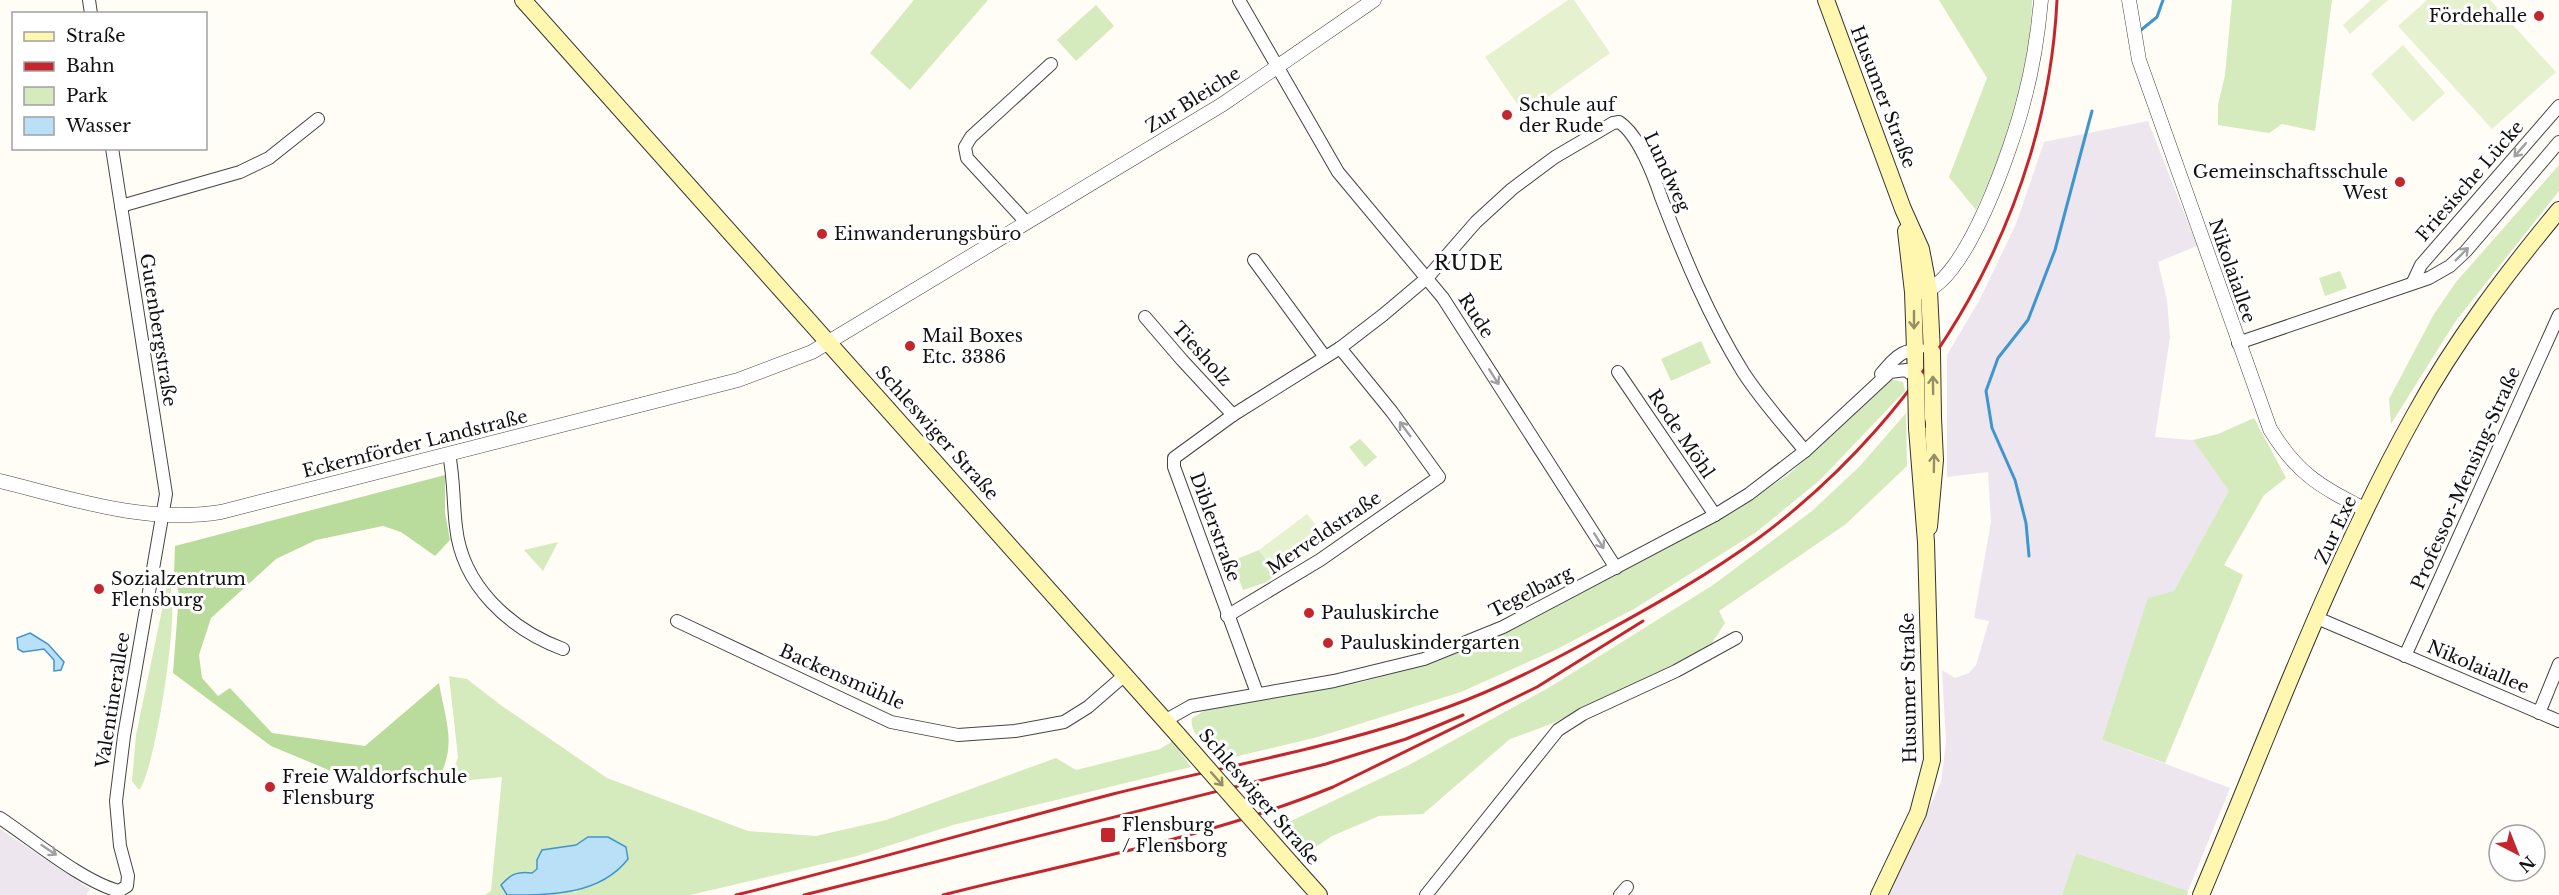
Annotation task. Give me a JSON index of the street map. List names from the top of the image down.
{
  "streets": {
    "main road": ["Husumer Straße", "Schleswiger Straße", "Zur Exe"],
    "street": [
      "Zur Bleiche",
      "Lundweg",
      "Friesische Lücke",
      "Nikolaiallee",
      "Rude",
      "Gutenbergstraße",
      "Tiesholz",
      "Rode Möhl",
      "Eckernförder Landstraße",
      "Professor-Mensing-Straße",
      "Diblerstraße",
      "Merveldstraße",
      "Tegelbarg",
      "Backensmühle",
      "Valentinerallee"
    ]
  },
  "crossings": [
    ["Husumer Straße", "Tegelbarg"],
    ["Zur Bleiche", "Rude"],
    ["Zur Bleiche", "Schleswiger Straße"],
    ["Zur Bleiche", "Eckernförder Landstraße"],
    ["Lundweg", "Rude"],
    ["Lundweg", "Diblerstraße"],
    ["Lundweg", "Tegelbarg"],
    ["Nikolaiallee", "Professor-Mensing-Straße"],
    ["Nikolaiallee", "Zur Exe"],
    ["Rude", "Diblerstraße"],
    ["Rude", "Tegelbarg"],
    ["Gutenbergstraße", "Eckernförder Landstraße"],
    ["Gutenbergstraße", "Valentinerallee"],
    ["Tiesholz", "Diblerstraße"],
    ["Schleswiger Straße", "Eckernförder Landstraße"],
    ["Schleswiger Straße", "Tegelbarg"],
    ["Schleswiger Straße", "Backensmühle"],
    ["Rode Möhl", "Tegelbarg"],
    ["Eckernförder Landstraße", "Valentinerallee"],
    ["Diblerstraße", "Merveldstraße"],
    ["Diblerstraße", "Tegelbarg"]
  ],
  "one_way": ["Rude"],
  "districts": ["RUDE"],
  "places": {
    "other": [
      "Fördehalle",
      "Schule auf der Rude",
      "Gemeinschaftsschule West",
      "Einwanderungsbüro",
      "Mail Boxes Etc. 3386",
      "Sozialzentrum Flensburg",
      "Pauluskirche",
      "Pauluskindergarten",
      "Freie Waldorfschule Flensburg"
    ],
    "transit": ["Flensburg / Flensborg"]
  },
  "legend": [
    "Straße",
    "Bahn",
    "Park",
    "Wasser"
  ],
  "north": "bottom right"
}
